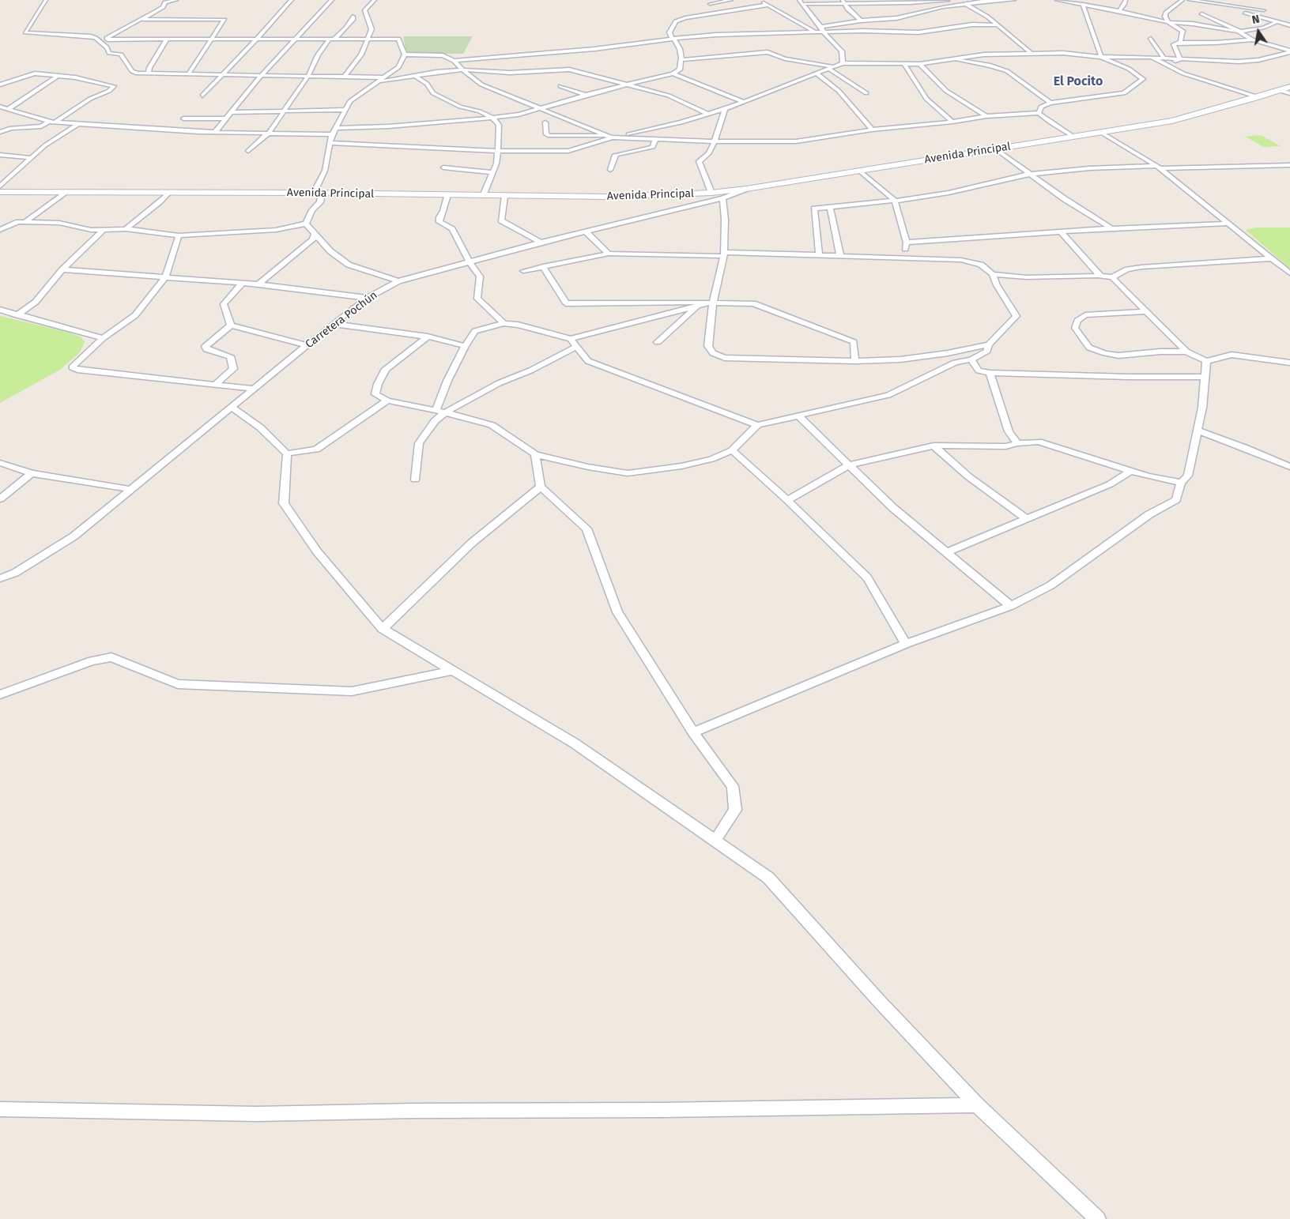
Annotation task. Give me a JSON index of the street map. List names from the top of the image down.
{
  "streets": {
    "main road": ["Avenida Principal"],
    "street": ["Carretera Pochún"]
  },
  "crossings": [
    ["Avenida Principal", "Carretera Pochún"]
  ],
  "districts": ["El Pocito"],
  "north": "top"
}
